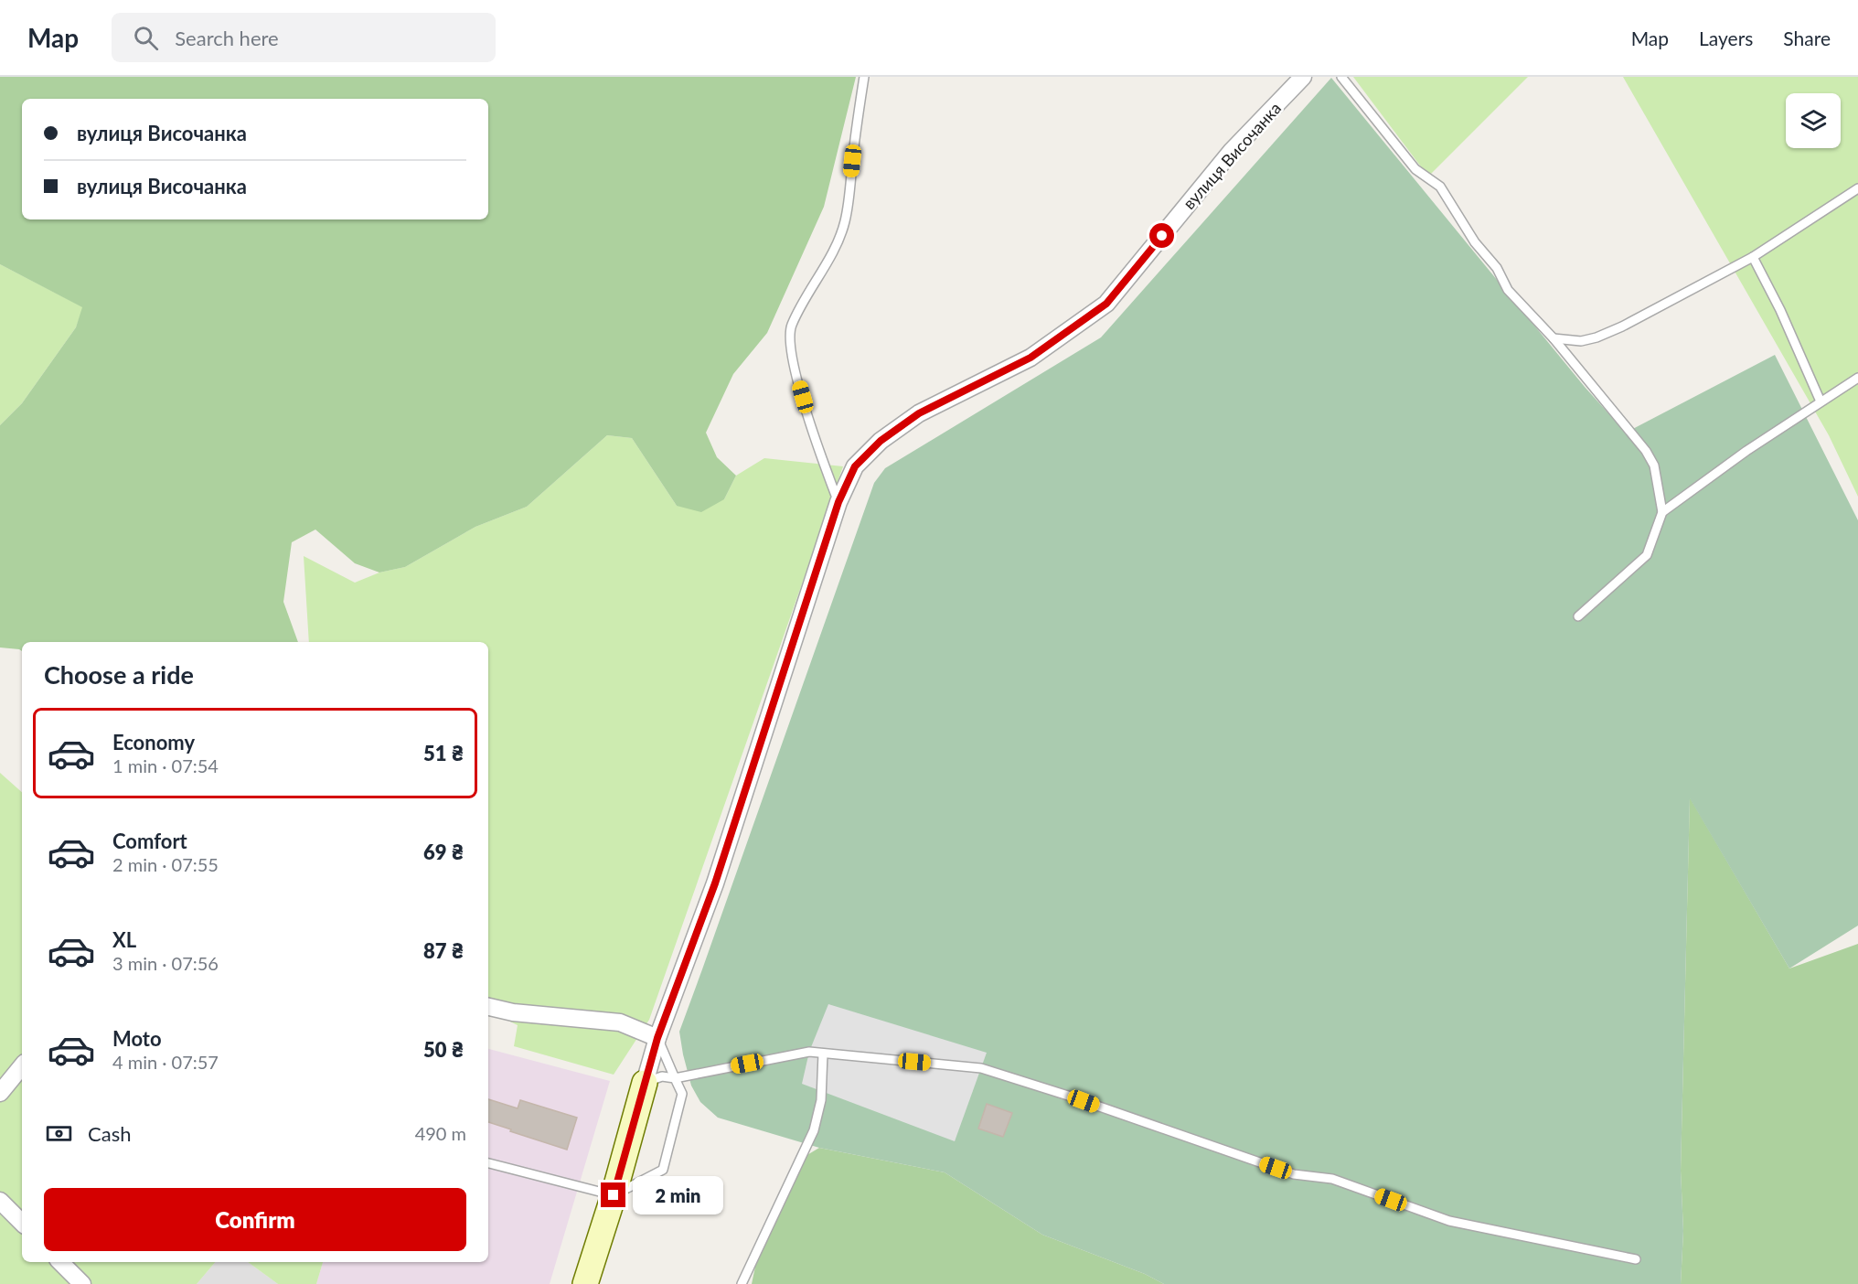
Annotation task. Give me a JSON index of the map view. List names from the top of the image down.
{
  "streets": {
    "street": ["вулиця Височанка"]
  },
  "page": {
    "header": "Map",
    "search": "Search here",
    "nav": ["Map", "Layers", "Share"],
    "banner": ["вулиця Височанка", "вулиця Височанка"],
    "heading": "Choose a ride",
    "list": [
      {
        "name": "Economy",
        "note": "1 min · 07:54",
        "value": "51 ₴"
      },
      {
        "name": "Comfort",
        "note": "2 min · 07:55",
        "value": "69 ₴"
      },
      {
        "name": "XL",
        "note": "3 min · 07:56",
        "value": "87 ₴"
      },
      {
        "name": "Moto",
        "note": "4 min · 07:57",
        "value": "50 ₴"
      }
    ],
    "pay": ["Cash", "490 m"],
    "bubble": "2 min",
    "buttons": "Confirm"
  }
}
